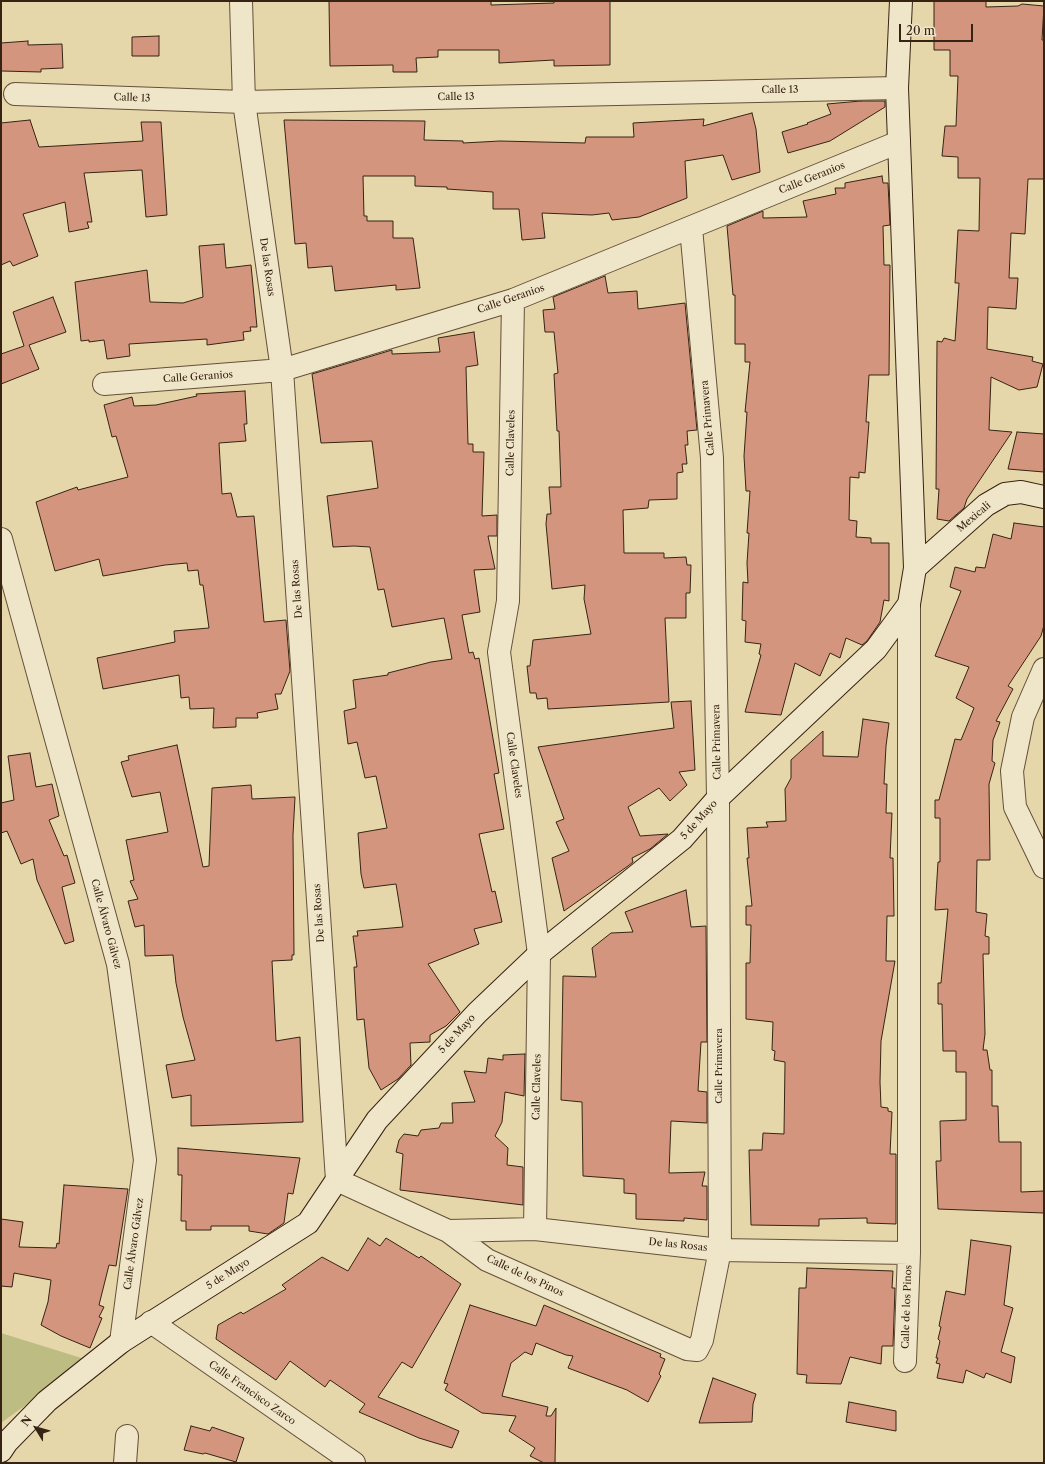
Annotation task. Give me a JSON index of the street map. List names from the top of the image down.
{
  "streets": {
    "street": [
      "Calle 13",
      "Calle Geranios",
      "De las Rosas",
      "Calle Primavera",
      "Calle Claveles",
      "Mexicali",
      "5 de Mayo",
      "Calle Álvaro Gálvez",
      "Calle de los Pinos",
      "Calle Francisco Zarco"
    ]
  },
  "crossings": [
    ["Calle 13", "De las Rosas"],
    ["Calle 13", "Calle de los Pinos"],
    ["Calle Geranios", "De las Rosas"],
    ["Calle Geranios", "Calle Primavera"],
    ["Calle Geranios", "Calle Claveles"],
    ["Calle Geranios", "Calle de los Pinos"],
    ["De las Rosas", "Calle Primavera"],
    ["De las Rosas", "Calle Claveles"],
    ["De las Rosas", "5 de Mayo"],
    ["De las Rosas", "Calle de los Pinos"],
    ["Calle Primavera", "5 de Mayo"],
    ["Calle Primavera", "Calle de los Pinos"],
    ["Calle Claveles", "5 de Mayo"],
    ["Mexicali", "Calle de los Pinos"],
    ["5 de Mayo", "Calle Álvaro Gálvez"],
    ["5 de Mayo", "Calle de los Pinos"],
    ["5 de Mayo", "Calle Francisco Zarco"]
  ],
  "scale_bar": "20 m",
  "north": "top left"
}
